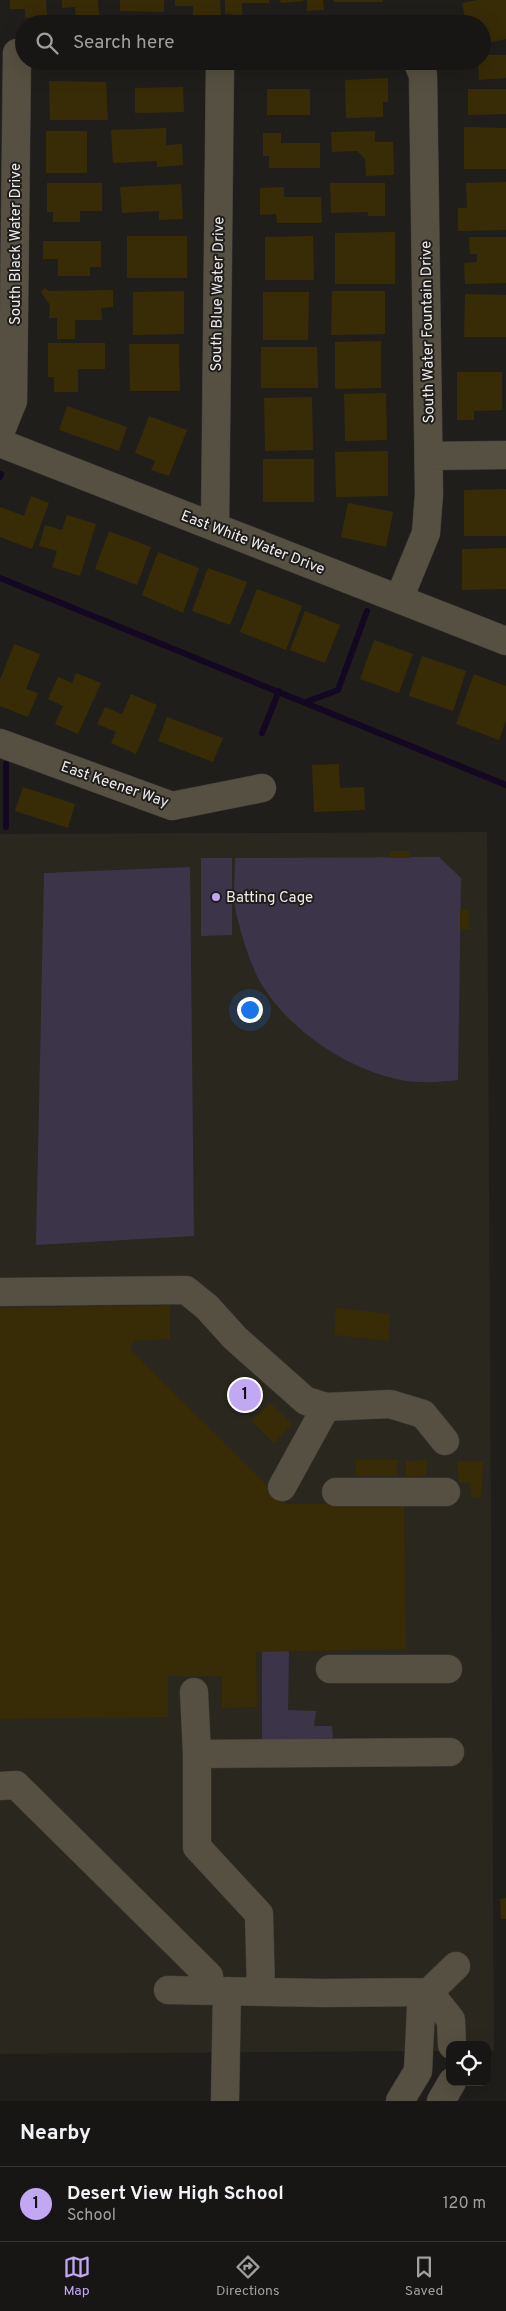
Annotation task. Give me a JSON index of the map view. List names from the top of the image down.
{
  "streets": {
    "street": [
      "South Black Water Drive",
      "South Blue Water Drive",
      "South Water Fountain Drive",
      "East White Water Drive",
      "East Keener Way"
    ]
  },
  "crossings": [
    ["South Blue Water Drive", "East White Water Drive"],
    ["South Water Fountain Drive", "East White Water Drive"]
  ],
  "places": ["Batting Cage"],
  "page": {
    "search": "Search here",
    "pins": "1",
    "heading": "Nearby",
    "list": [
      {
        "mark": "1",
        "name": "Desert View High School",
        "note": "School",
        "value": "120 m"
      }
    ],
    "nav": ["Map", "Directions", "Saved"]
  }
}
